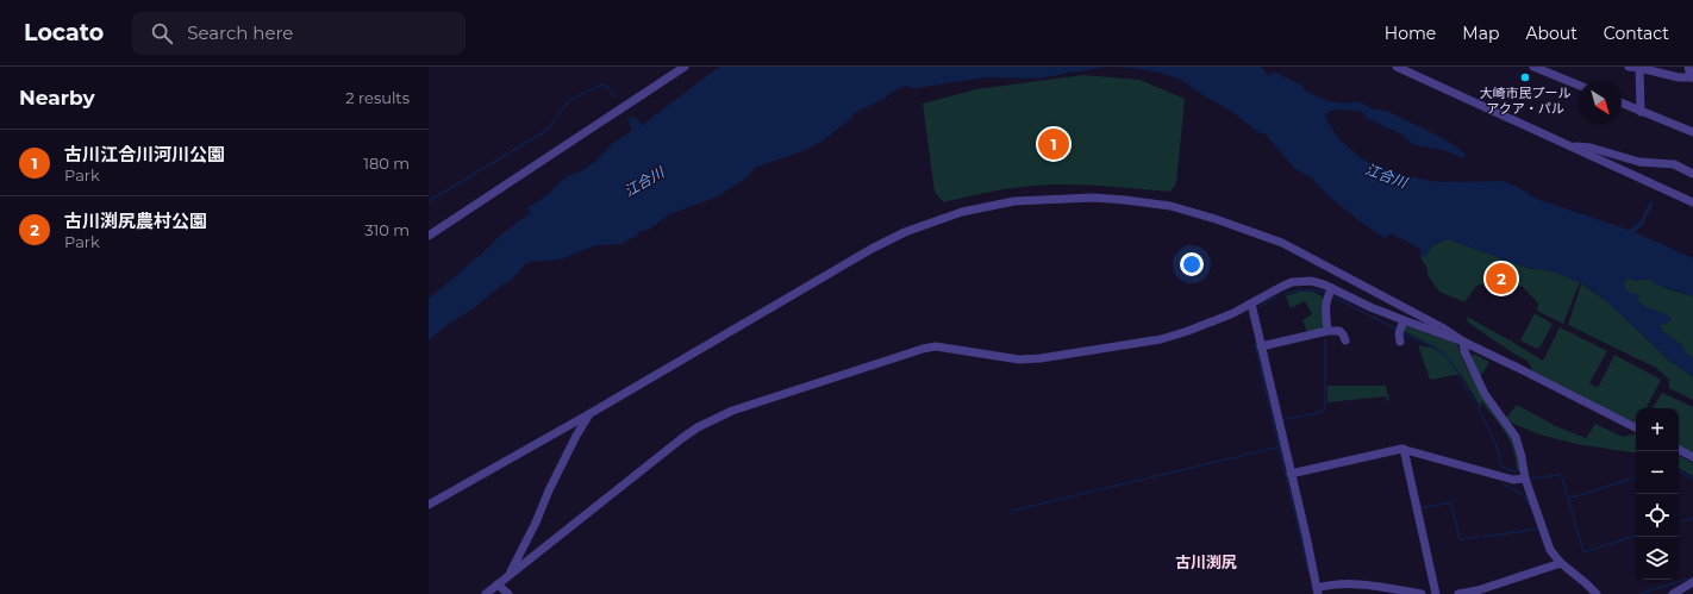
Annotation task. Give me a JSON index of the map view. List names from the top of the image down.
{
  "districts": ["古川渕尻"],
  "water": ["江合川"],
  "places": ["大崎市民プール アクア・パル"],
  "north": "bottom right",
  "page": {
    "header": "Locato",
    "search": "Search here",
    "nav": [
      "Home",
      "Map",
      "About",
      "Contact"
    ],
    "heading": ["Nearby", "2 results"],
    "pins": ["1", "2"],
    "list": [
      {
        "mark": "1",
        "name": "古川江合川河川公園",
        "note": "Park",
        "value": "180 m"
      },
      {
        "mark": "2",
        "name": "古川渕尻農村公園",
        "note": "Park",
        "value": "310 m"
      }
    ],
    "map_buttons": ["+", "−"]
  }
}
